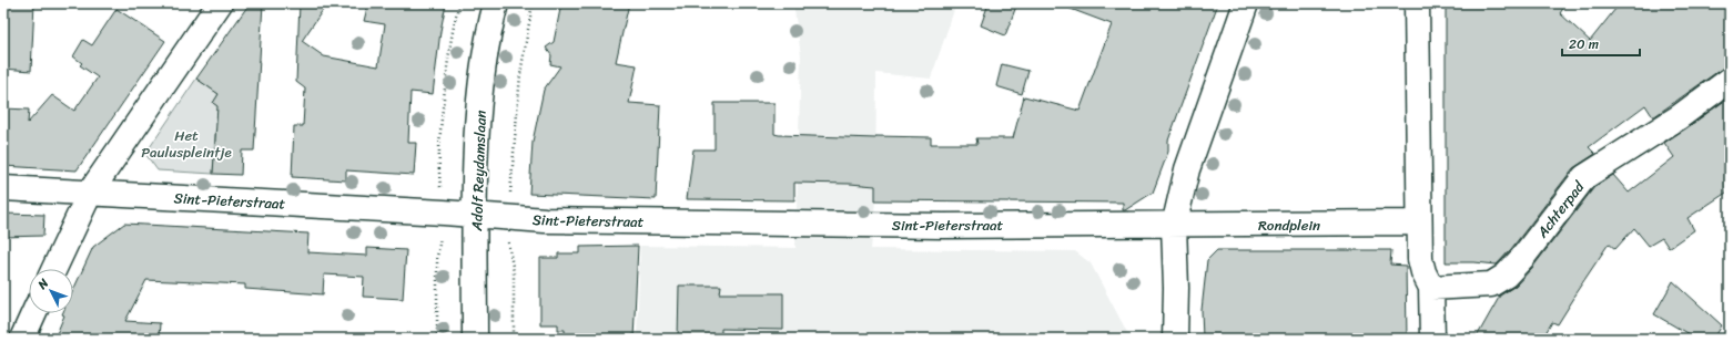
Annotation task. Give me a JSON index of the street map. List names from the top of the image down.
{
  "streets": {
    "street": [
      "Adolf Reydamslaan",
      "Sint-Pieterstraat",
      "Achterpad",
      "Rondplein"
    ]
  },
  "crossings": [
    ["Adolf Reydamslaan", "Sint-Pieterstraat"],
    ["Sint-Pieterstraat", "Rondplein"]
  ],
  "parks": ["Het Pauluspleintje"],
  "scale_bar": "20 m",
  "north": "top left"
}
